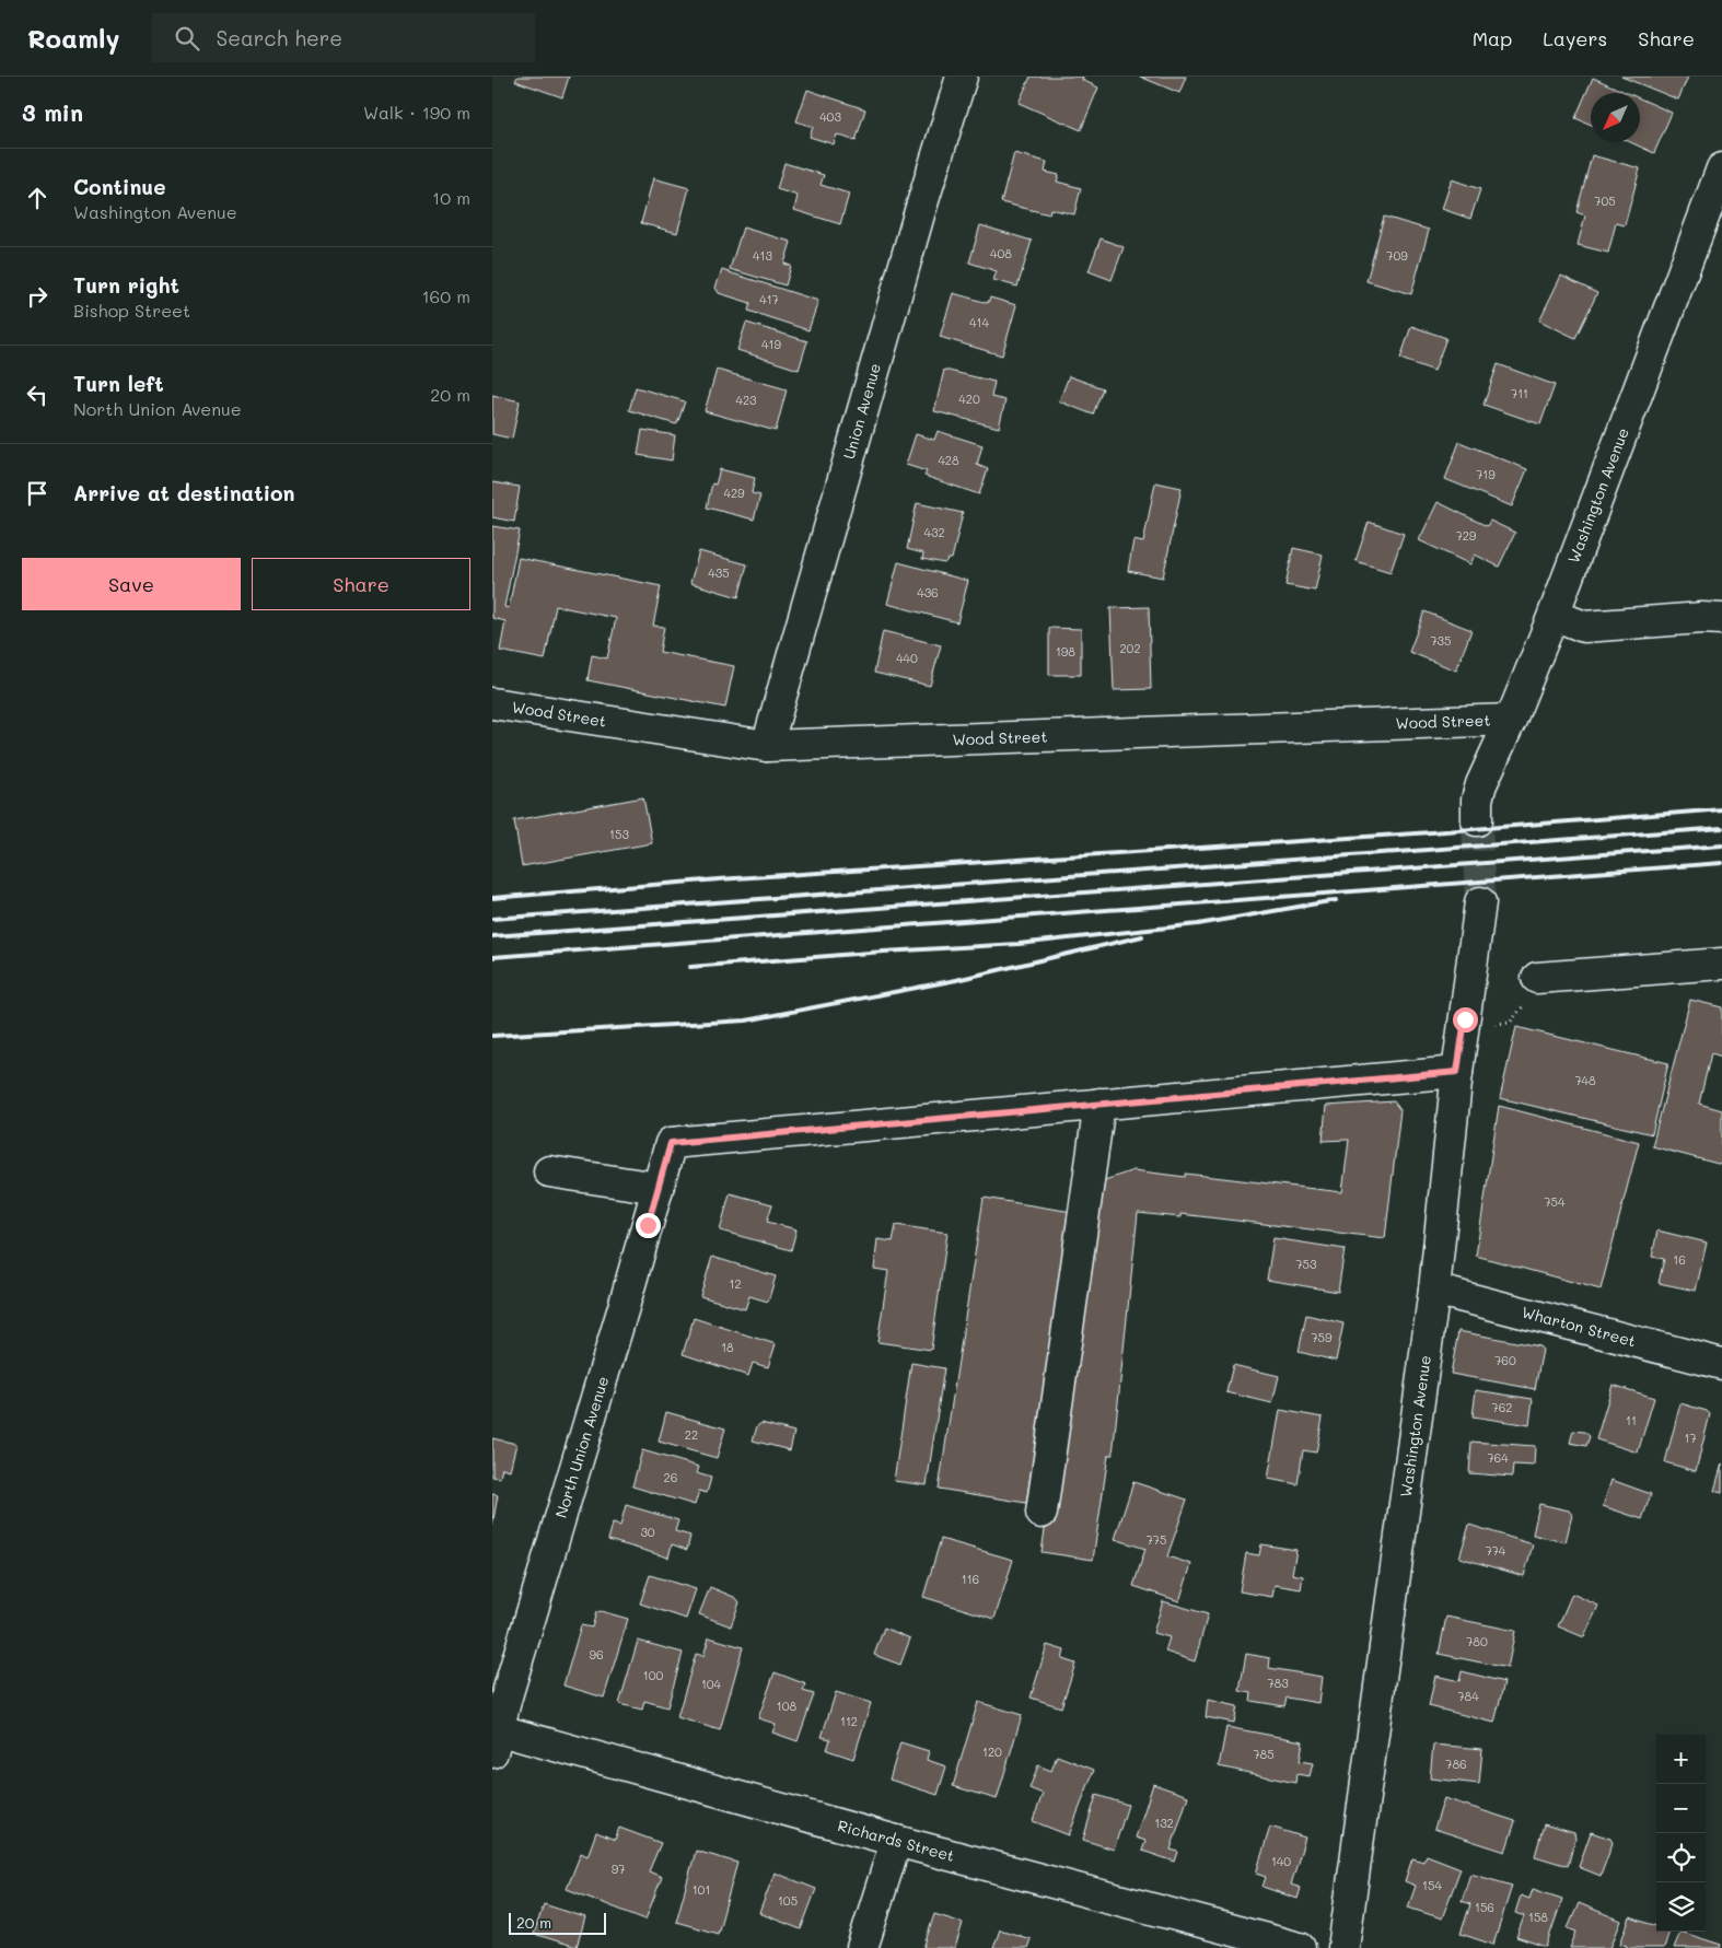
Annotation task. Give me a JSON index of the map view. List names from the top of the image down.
{
  "streets": {
    "street": [
      "Union Avenue",
      "Washington Avenue",
      "Wood Street",
      "Wharton Street",
      "North Union Avenue",
      "Richards Street"
    ]
  },
  "crossings": [
    ["Union Avenue", "Wood Street"],
    ["Washington Avenue", "Wood Street"],
    ["Washington Avenue", "Wharton Street"],
    ["North Union Avenue", "Richards Street"]
  ],
  "house_numbers": [
    "403",
    "705",
    "408",
    "413",
    "709",
    "417",
    "414",
    "419",
    "711",
    "420",
    "423",
    "428",
    "719",
    "429",
    "432",
    "729",
    "435",
    "436",
    "735",
    "202",
    "198",
    "440",
    "153",
    "748",
    "754",
    "16",
    "753",
    "12",
    "759",
    "18",
    "760",
    "762",
    "11",
    "22",
    "17",
    "764",
    "26",
    "30",
    "775",
    "774",
    "116",
    "780",
    "96",
    "100",
    "783",
    "104",
    "784",
    "108",
    "112",
    "120",
    "785",
    "786",
    "132",
    "140",
    "97",
    "154",
    "101",
    "105",
    "156",
    "158"
  ],
  "scale_bar": "20 m",
  "north": "bottom left",
  "page": {
    "header": "Roamly",
    "search": "Search here",
    "nav": ["Map", "Layers", "Share"],
    "heading": ["3 min", "Walk · 190 m"],
    "list": [
      ["Continue", "Washington Avenue", "10 m"],
      ["Turn right", "Bishop Street", "160 m"],
      ["Turn left", "North Union Avenue", "20 m"],
      "Arrive at destination"
    ],
    "buttons": ["Save", "Share"],
    "map_buttons": ["+", "−"],
    "scale": "20 m"
  }
}
